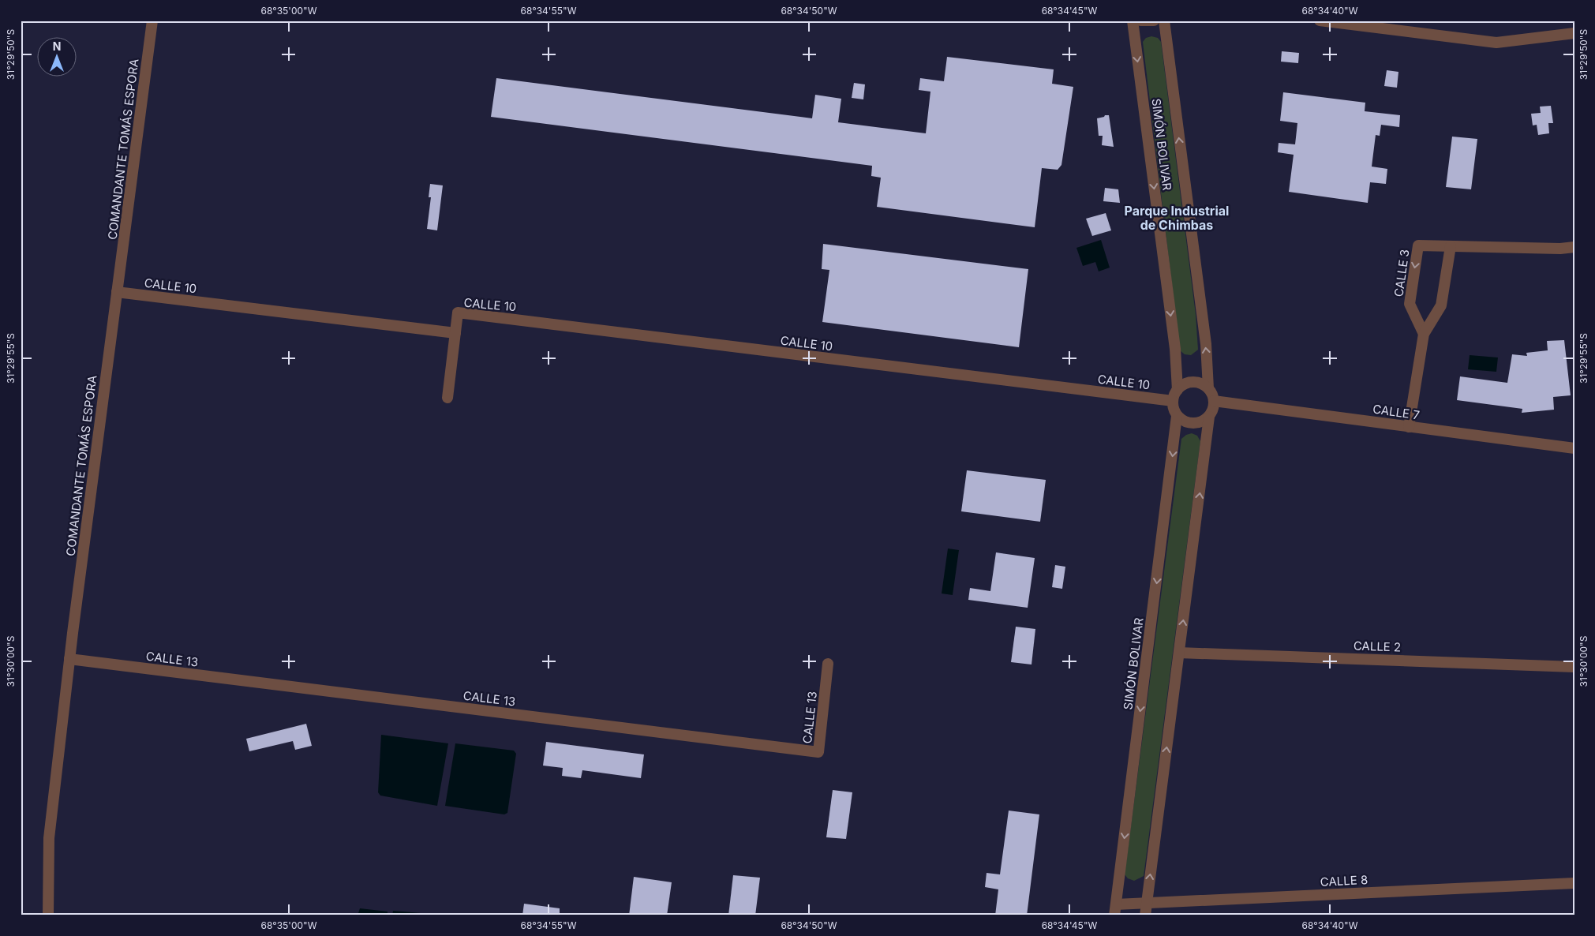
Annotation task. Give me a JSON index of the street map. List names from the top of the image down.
{
  "streets": {
    "street": [
      "SIMÓN BOLIVAR",
      "COMANDANTE TOMÁS ESPORA",
      "CALLE 3",
      "CALLE 10",
      "CALLE 7",
      "CALLE 2",
      "CALLE 13",
      "CALLE 8"
    ]
  },
  "crossings": [
    ["SIMÓN BOLIVAR", "CALLE 10"],
    ["SIMÓN BOLIVAR", "CALLE 7"],
    ["SIMÓN BOLIVAR", "CALLE 8"],
    ["COMANDANTE TOMÁS ESPORA", "CALLE 10"],
    ["COMANDANTE TOMÁS ESPORA", "CALLE 13"],
    ["CALLE 10", "CALLE 7"]
  ],
  "districts": ["Parque Industrial de Chimbas"],
  "north": "top",
  "coordinates": [
    "68°35'00\"W",
    "68°34'55\"W",
    "68°34'50\"W",
    "68°34'45\"W",
    "68°34'40\"W",
    "31°29'50\"S",
    "31°29'55\"S",
    "31°30'00\"S"
  ]
}
